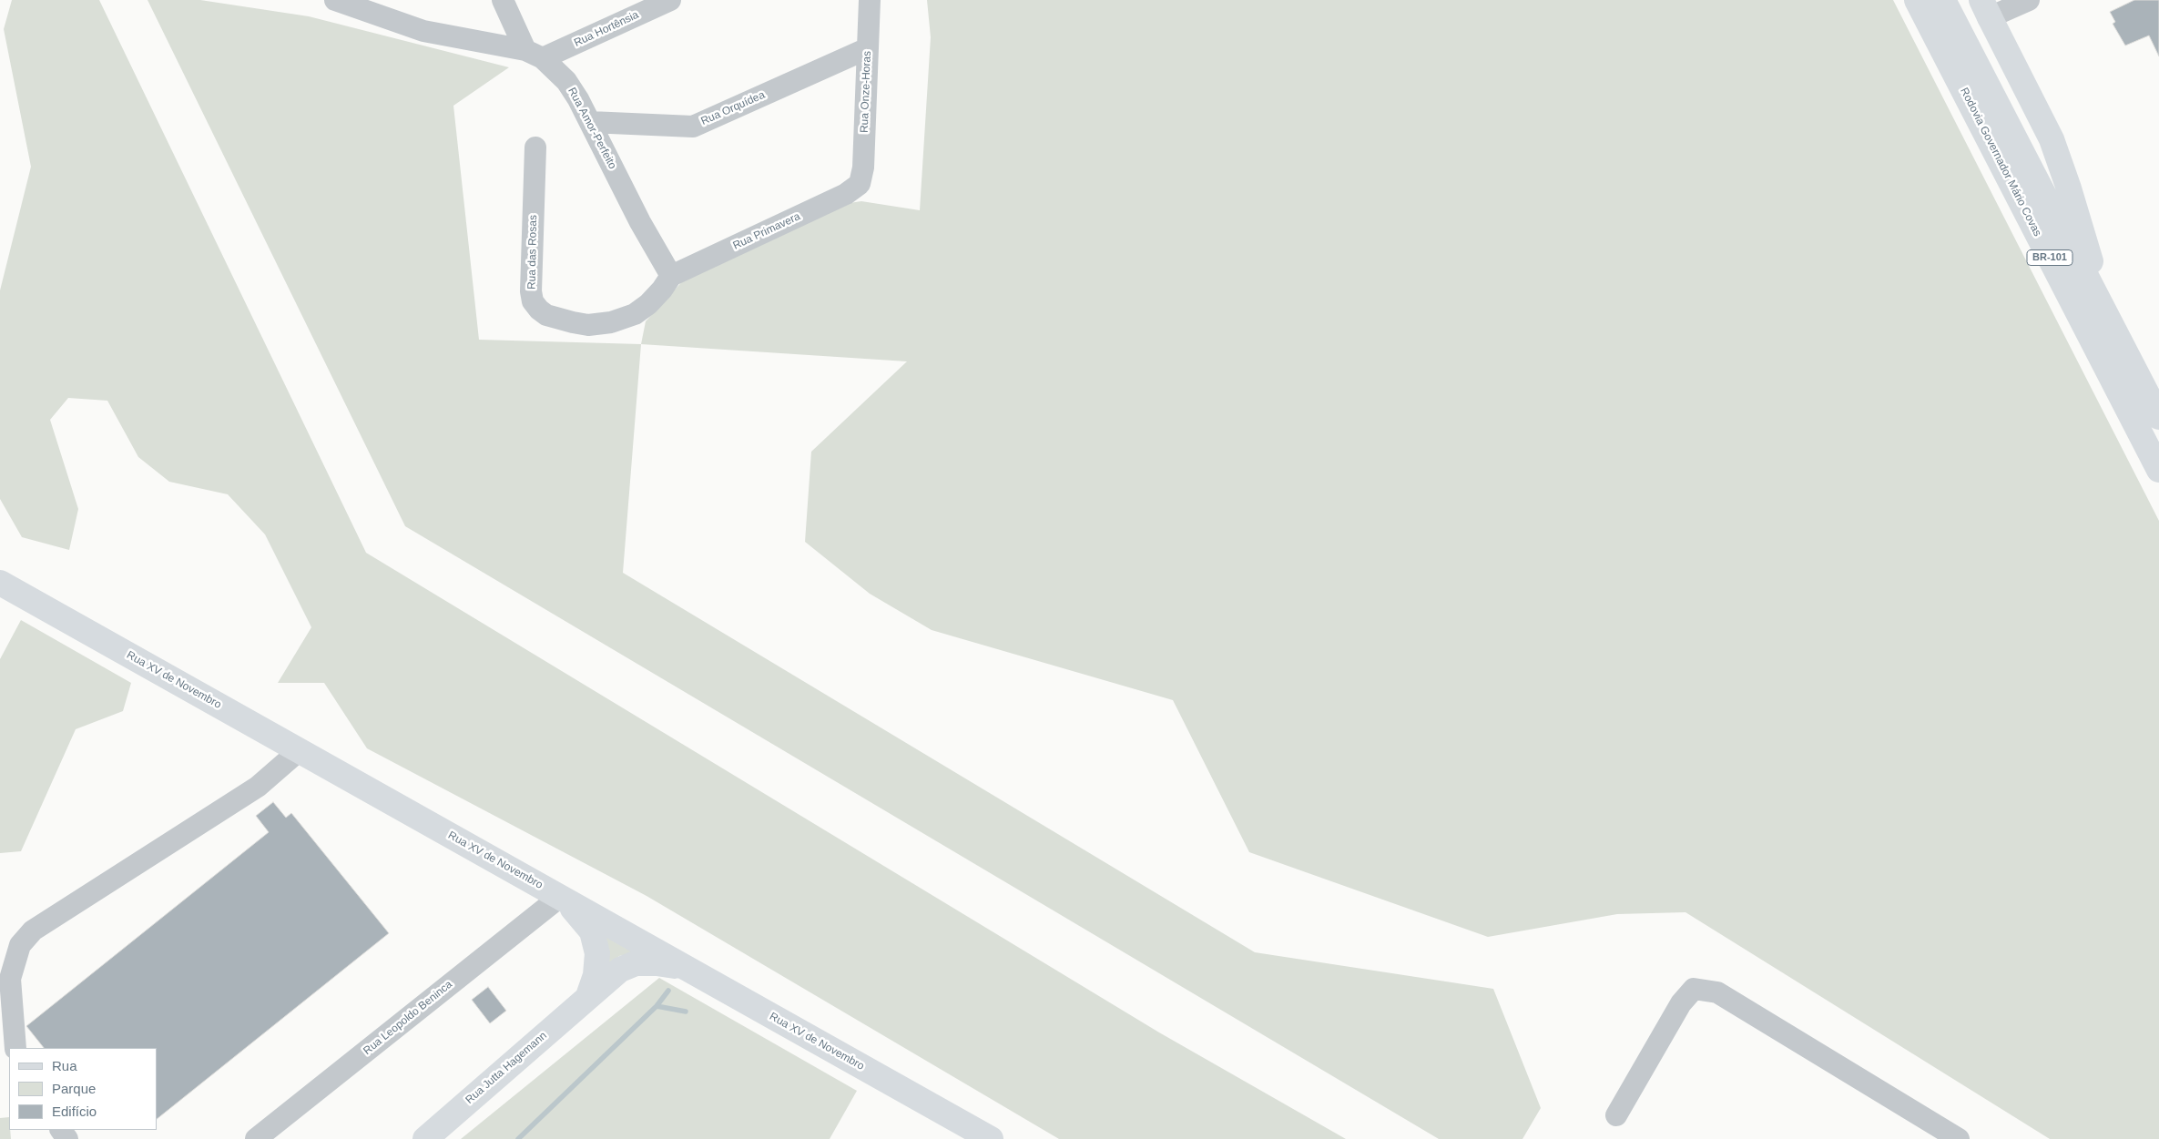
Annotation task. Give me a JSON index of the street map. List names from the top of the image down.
{
  "streets": {
    "main road": [
      "Rodovia Governador Mário Covas",
      "BR-101",
      "Rua XV de Novembro",
      "Rua Jutta Hagemann"
    ],
    "street": [
      "Rua Hortênsia",
      "Rua Onze-Horas",
      "Rua Orquídea",
      "Rua Amor-Perfeito",
      "Rua Primavera",
      "Rua das Rosas",
      "Rua Leopoldo Beninca"
    ]
  },
  "crossings": [
    ["Rua Hortênsia", "Rua Amor-Perfeito"],
    ["Rua Onze-Horas", "Rua Orquídea"],
    ["Rua Onze-Horas", "Rua Primavera"],
    ["Rua Orquídea", "Rua Amor-Perfeito"],
    ["Rua Amor-Perfeito", "Rua Primavera"],
    ["Rua Amor-Perfeito", "Rua das Rosas"],
    ["Rua Primavera", "Rua das Rosas"],
    ["Rua XV de Novembro", "Rua Leopoldo Beninca"],
    ["Rua XV de Novembro", "Rua Jutta Hagemann"]
  ],
  "legend": ["Rua", "Parque", "Edifício"]
}
